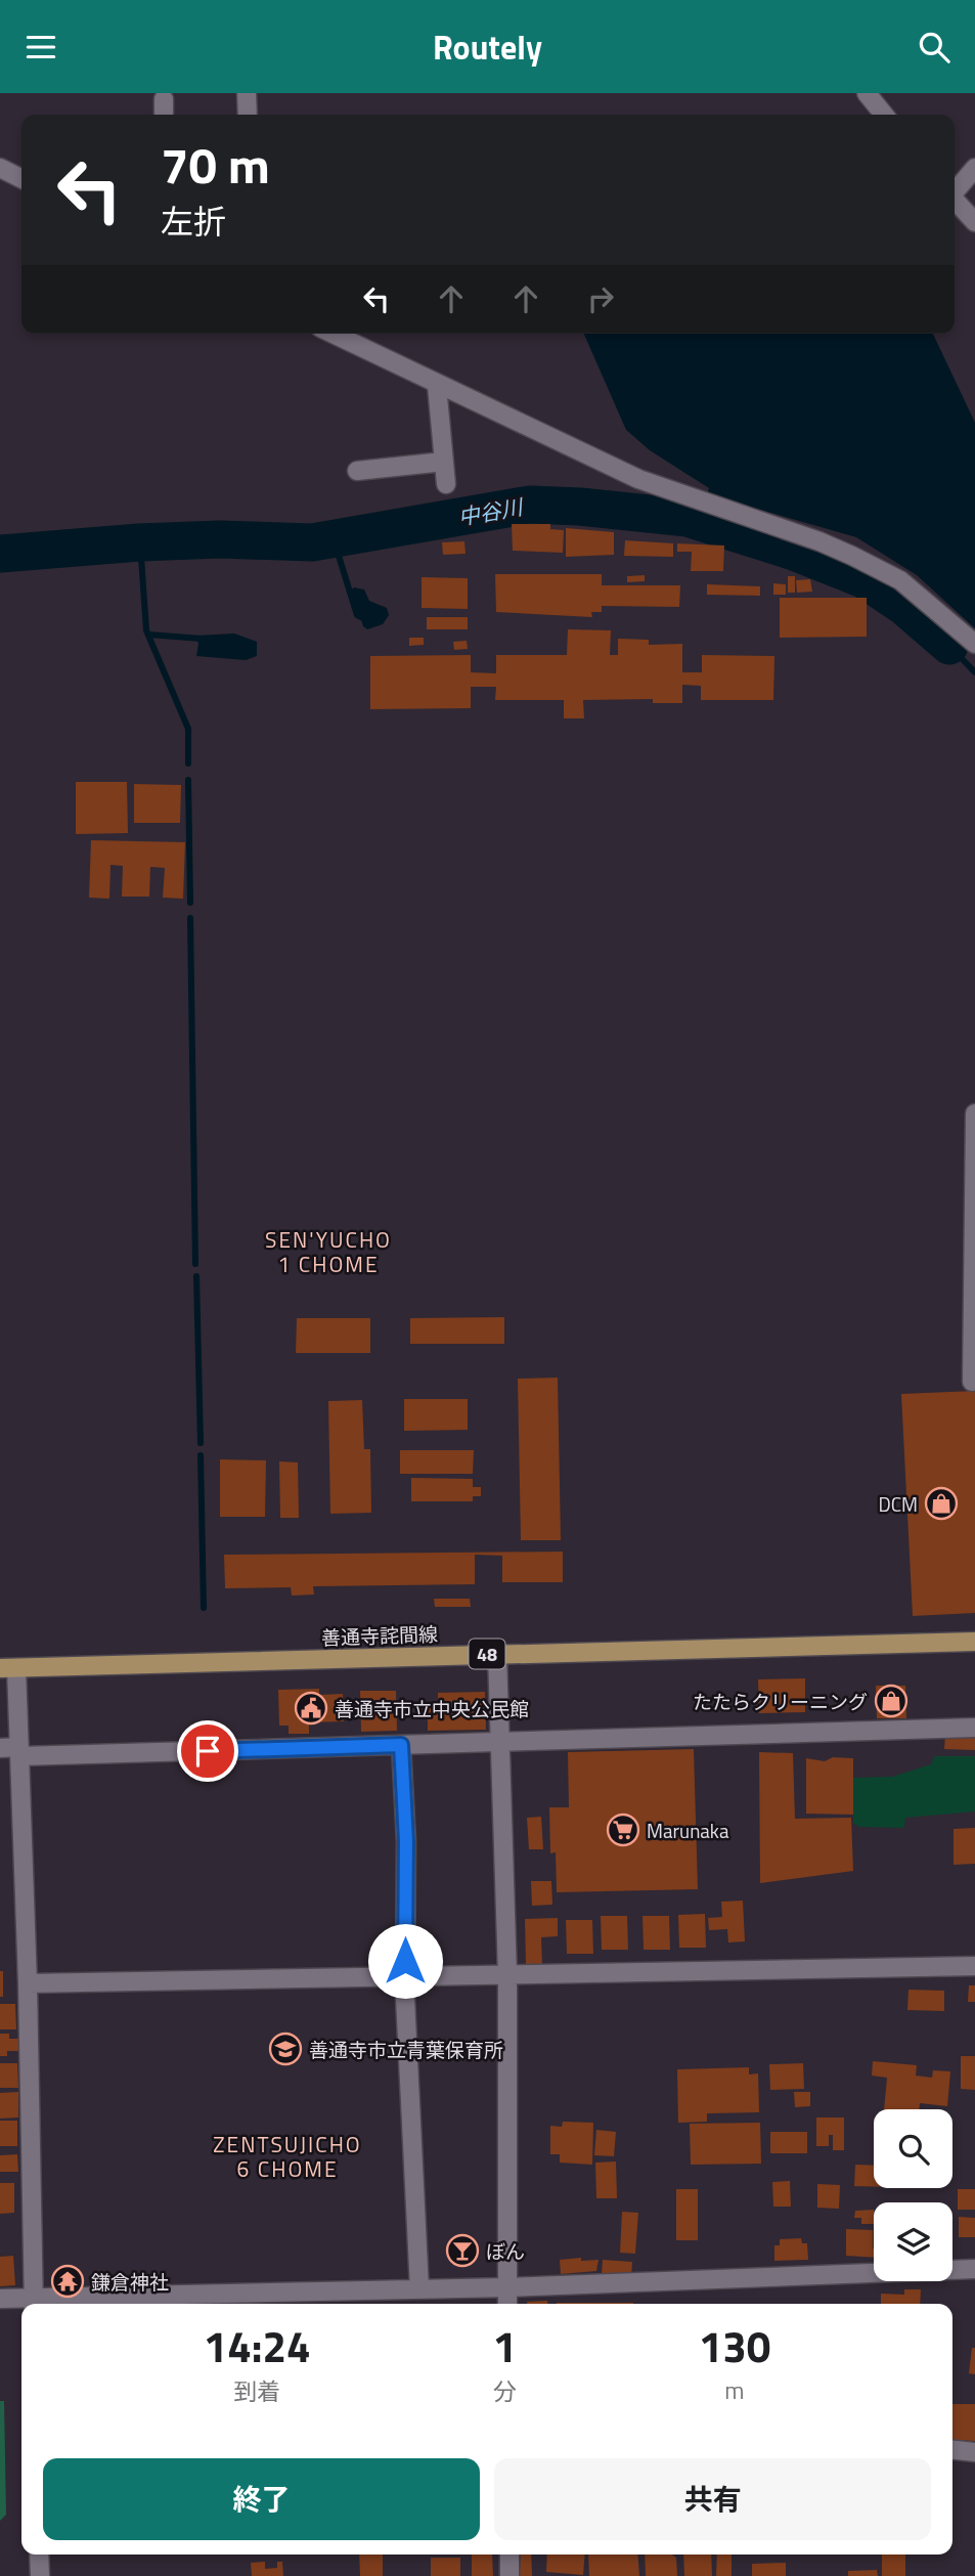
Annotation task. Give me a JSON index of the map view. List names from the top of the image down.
{
  "streets": {
    "main road": ["善通寺詫間線", "48"]
  },
  "districts": ["SEN'YUCHO 1 CHOME", "ZENTSUJICHO 6 CHOME"],
  "water": ["中谷川"],
  "places": {
    "shop": ["DCM", "たたらクリーニング"],
    "public building": ["善通寺市立中央公民館"],
    "supermarket": ["Marunaka"],
    "school or university": ["善通寺市立青葉保育所"],
    "bar": ["ぼん"],
    "temple": ["鎌倉神社"]
  },
  "page": {
    "header": "Routely",
    "turn": ["70 m", "左折"],
    "eta": [
      "14:24",
      "到着",
      "1",
      "分",
      "130",
      "m"
    ],
    "buttons": ["終了", "共有"]
  }
}
